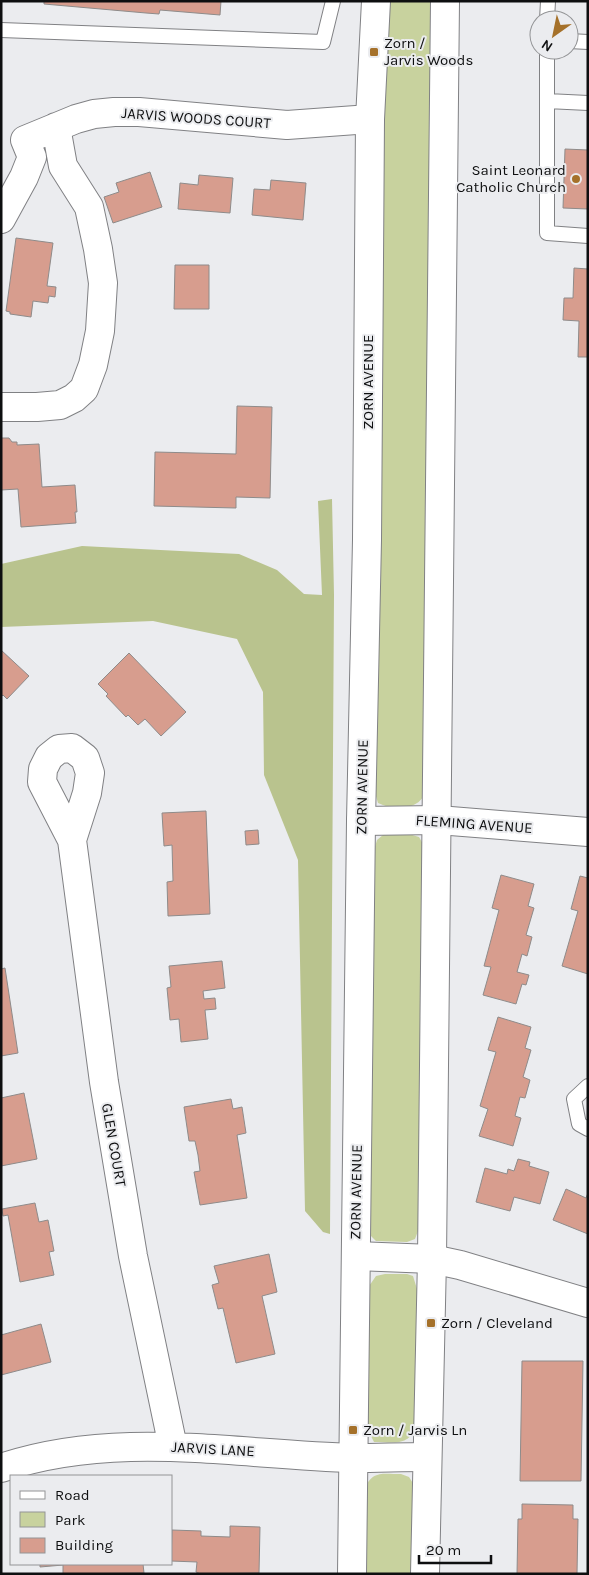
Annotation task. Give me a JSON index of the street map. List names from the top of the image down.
{
  "streets": {
    "main road": [
      "JARVIS WOODS COURT",
      "ZORN AVENUE",
      "FLEMING AVENUE",
      "GLEN COURT",
      "JARVIS LANE"
    ]
  },
  "crossings": [
    ["JARVIS WOODS COURT", "ZORN AVENUE"],
    ["ZORN AVENUE", "FLEMING AVENUE"],
    ["ZORN AVENUE", "JARVIS LANE"],
    ["GLEN COURT", "JARVIS LANE"]
  ],
  "places": {
    "transit": ["Zorn / Jarvis Woods", "Zorn / Cleveland", "Zorn / Jarvis Ln"],
    "other": ["Saint Leonard Catholic Church"]
  },
  "legend": ["Road", "Park", "Building"],
  "scale_bar": "20 m",
  "north": "bottom left"
}
